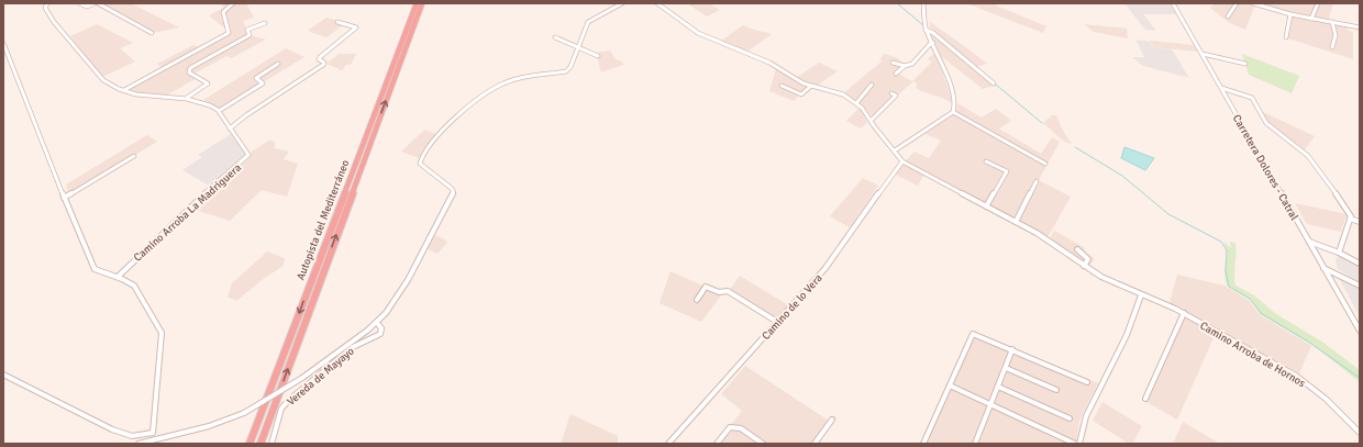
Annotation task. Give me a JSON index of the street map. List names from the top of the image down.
{
  "streets": {
    "highway": ["Autopista del Mediterráneo"],
    "street": [
      "Carretera Dolores - Catral",
      "Camino Arroba La Madriguera",
      "Camino de lo Vera",
      "Camino Arroba de Hornos",
      "Vereda de Mayayo"
    ]
  },
  "crossings": [
    ["Camino de lo Vera", "Camino Arroba de Hornos"]
  ]
}
